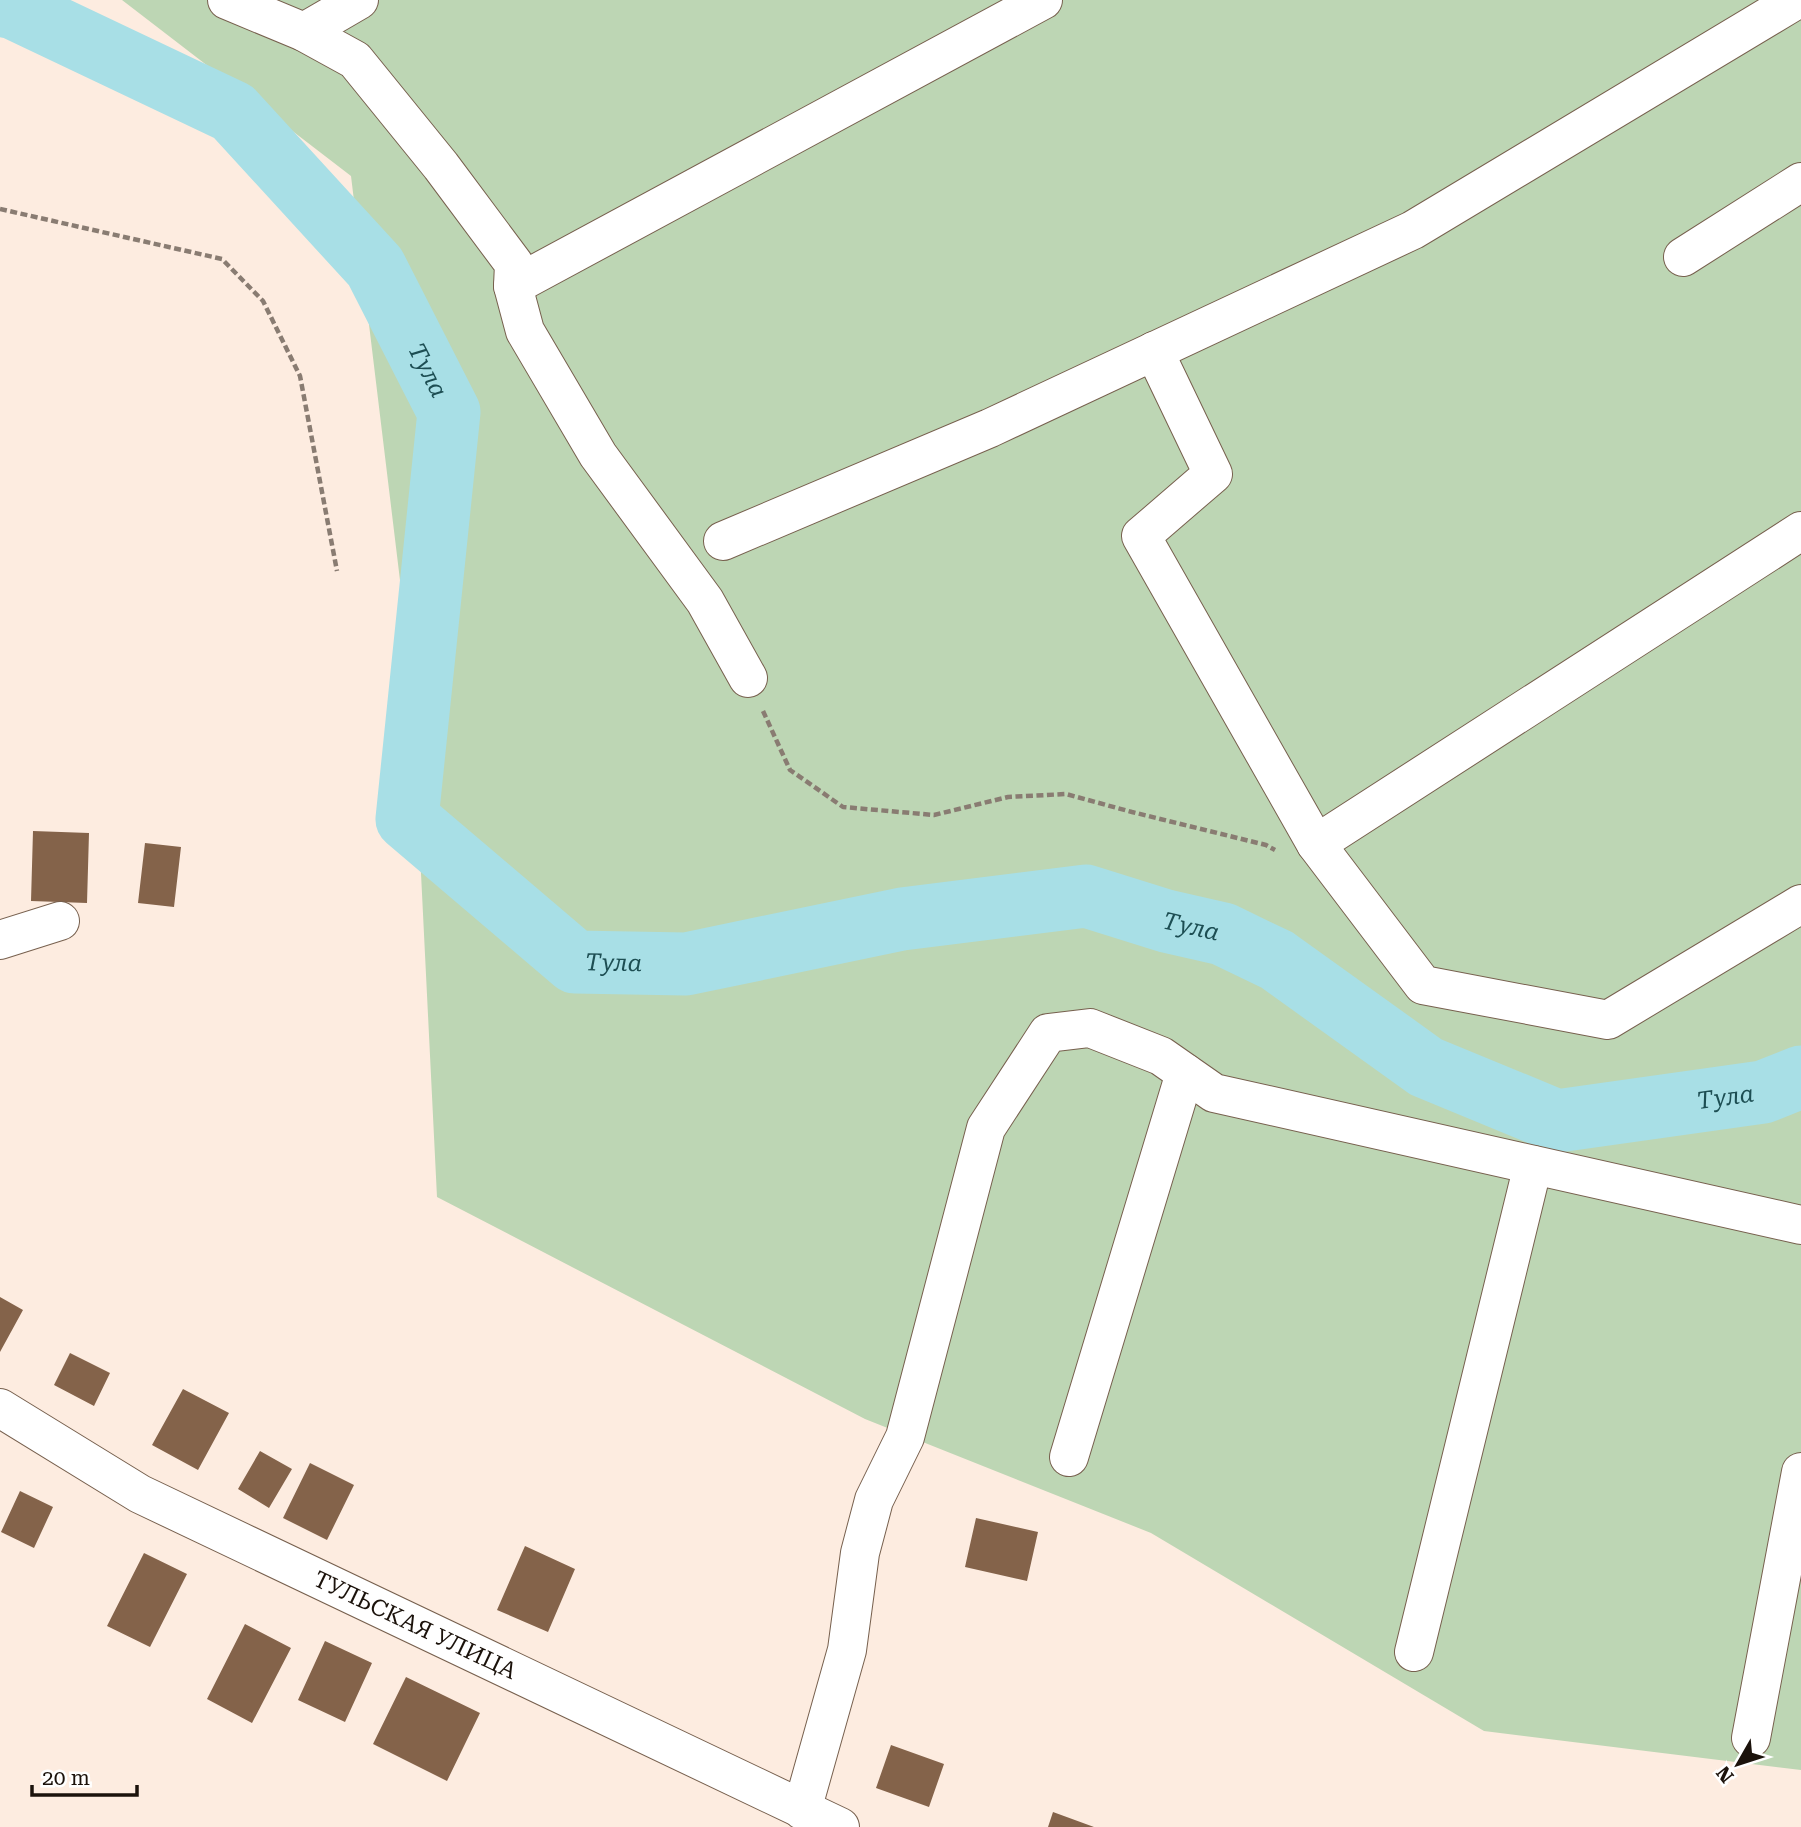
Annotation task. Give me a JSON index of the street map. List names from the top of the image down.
{
  "streets": {
    "street": ["ТУЛЬСКАЯ УЛИЦА"]
  },
  "water": ["Тула"],
  "scale_bar": "20 m",
  "north": "bottom left"
}
